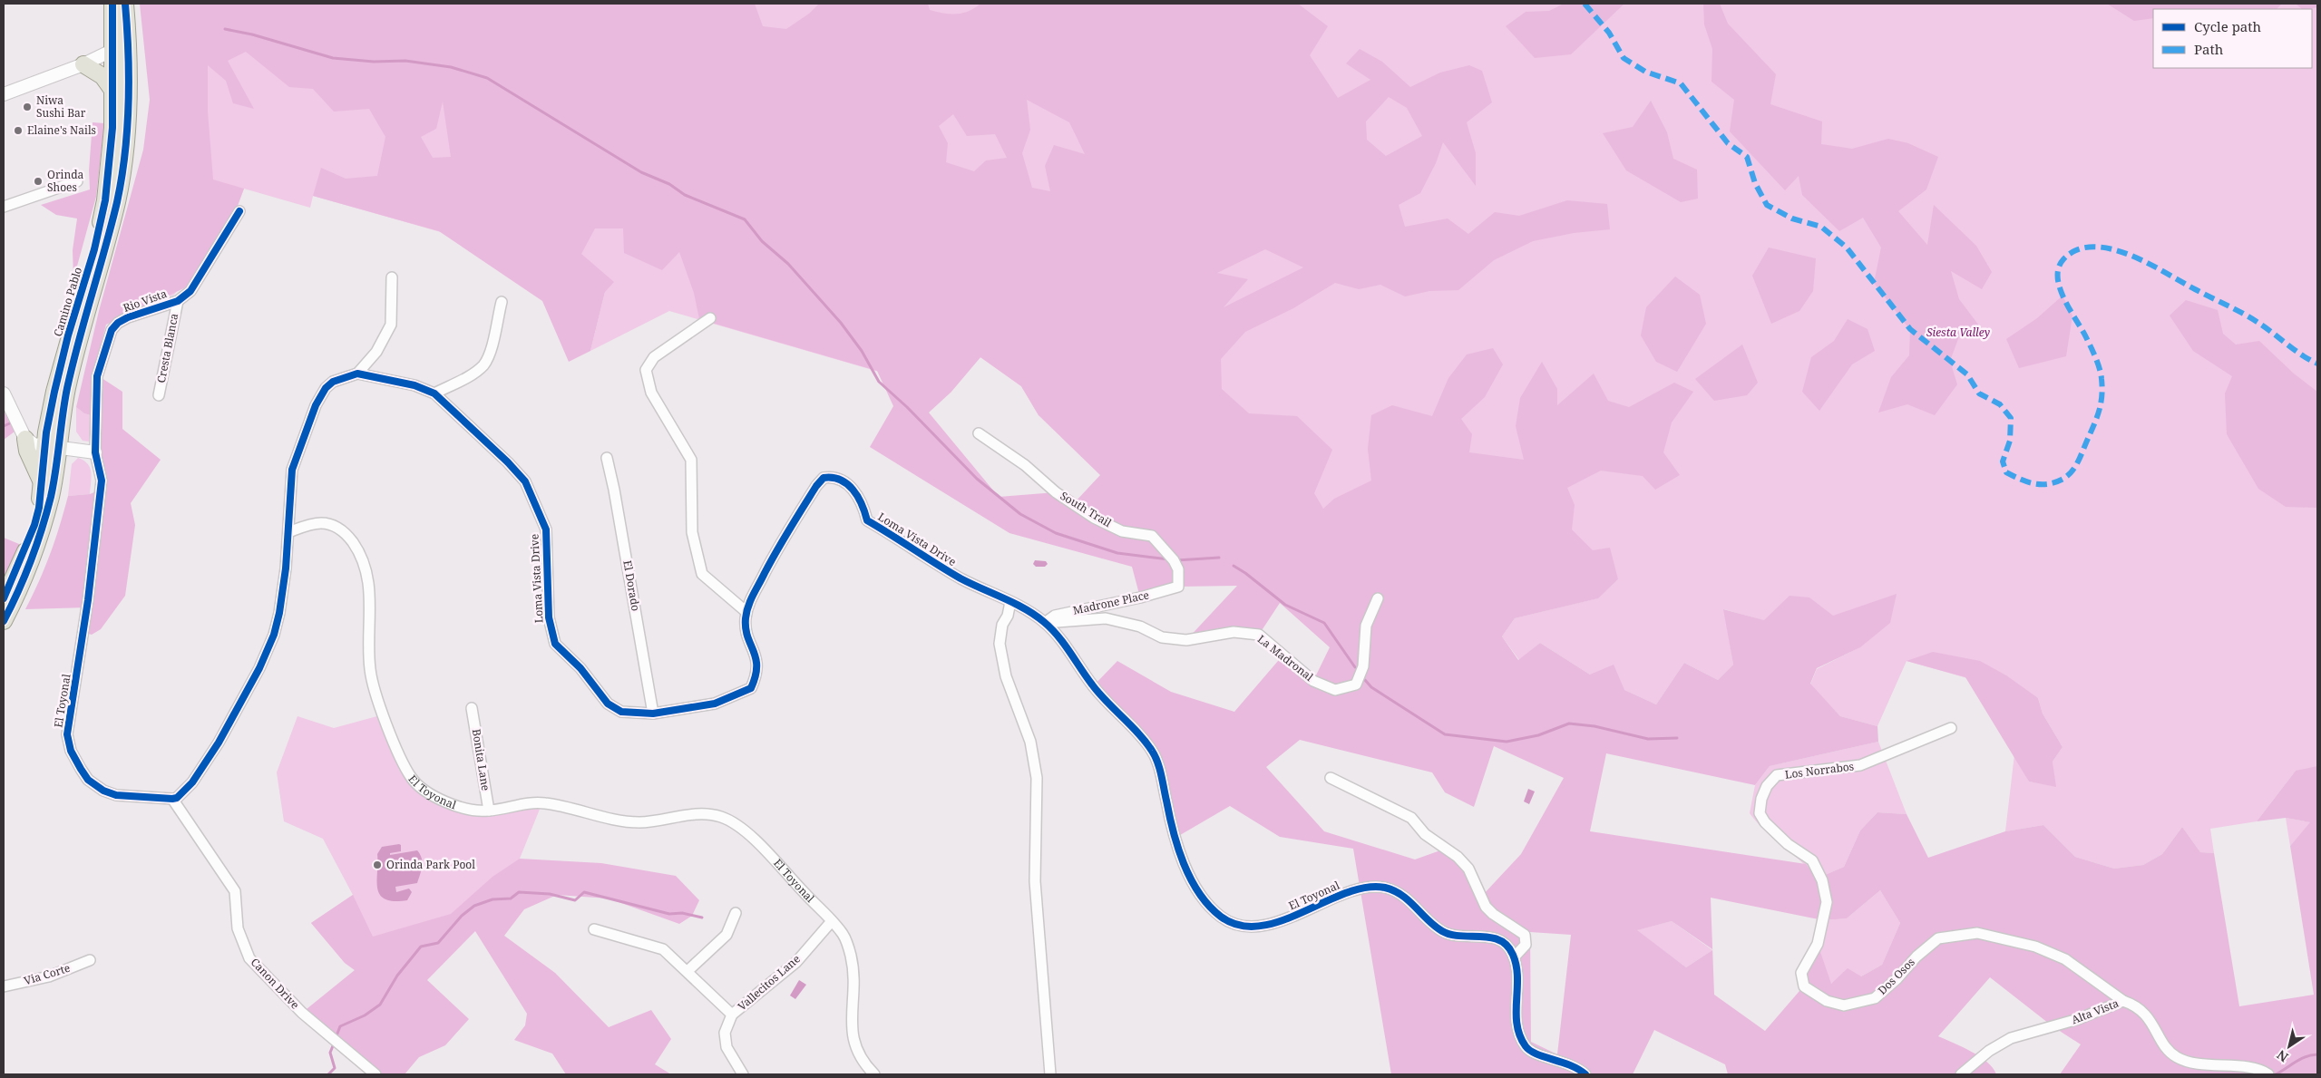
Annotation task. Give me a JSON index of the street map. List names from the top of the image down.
{
  "streets": {
    "main road": ["Camino Pablo"],
    "street": [
      "Rio Vista",
      "Cresta Blanca",
      "South Trail",
      "Loma Vista Drive",
      "El Dorado",
      "Madrone Place",
      "La Madronal",
      "El Toyonal",
      "Bonita Lane",
      "Los Norrabos",
      "Via Corte",
      "Dos Osos",
      "Vallecitos Lane",
      "Canon Drive",
      "Alta Vista"
    ]
  },
  "crossings": [
    ["Rio Vista", "Cresta Blanca"],
    ["Rio Vista", "El Toyonal"],
    ["South Trail", "Madrone Place"],
    ["Loma Vista Drive", "El Dorado"],
    ["Loma Vista Drive", "El Toyonal"],
    ["Madrone Place", "La Madronal"],
    ["Madrone Place", "El Toyonal"],
    ["La Madronal", "El Toyonal"],
    ["El Toyonal", "Bonita Lane"],
    ["El Toyonal", "Vallecitos Lane"],
    ["El Toyonal", "Canon Drive"],
    ["Los Norrabos", "Dos Osos"],
    ["Dos Osos", "Alta Vista"]
  ],
  "parks": ["Siesta Valley"],
  "places": [
    "Niwa Sushi Bar",
    "Elaine's Nails",
    "Orinda Shoes",
    "Orinda Park Pool"
  ],
  "legend": ["Cycle path", "Path"],
  "north": "bottom left"
}
